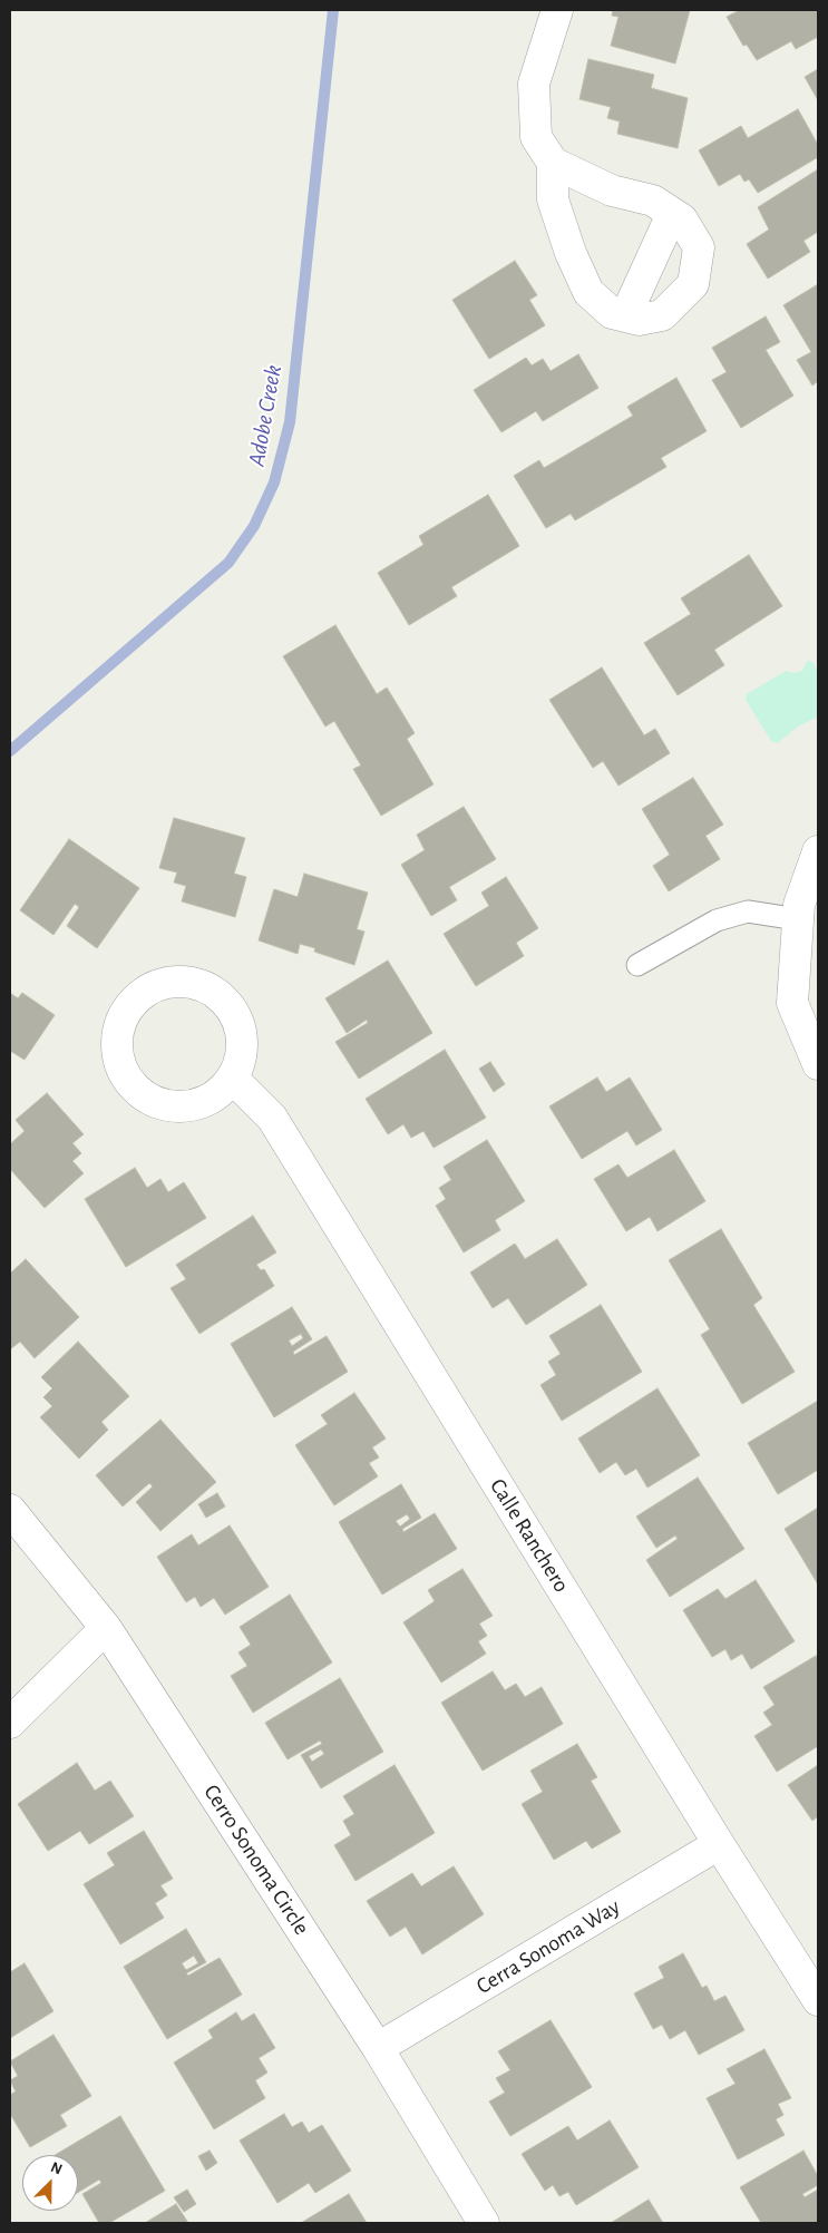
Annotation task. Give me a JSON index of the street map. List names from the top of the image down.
{
  "streets": {
    "street": ["Calle Ranchero", "Cerro Sonoma Circle", "Cerra Sonoma Way"]
  },
  "crossings": [
    ["Calle Ranchero", "Cerra Sonoma Way"],
    ["Cerro Sonoma Circle", "Cerra Sonoma Way"]
  ],
  "water": ["Adobe Creek"],
  "north": "top right"
}
